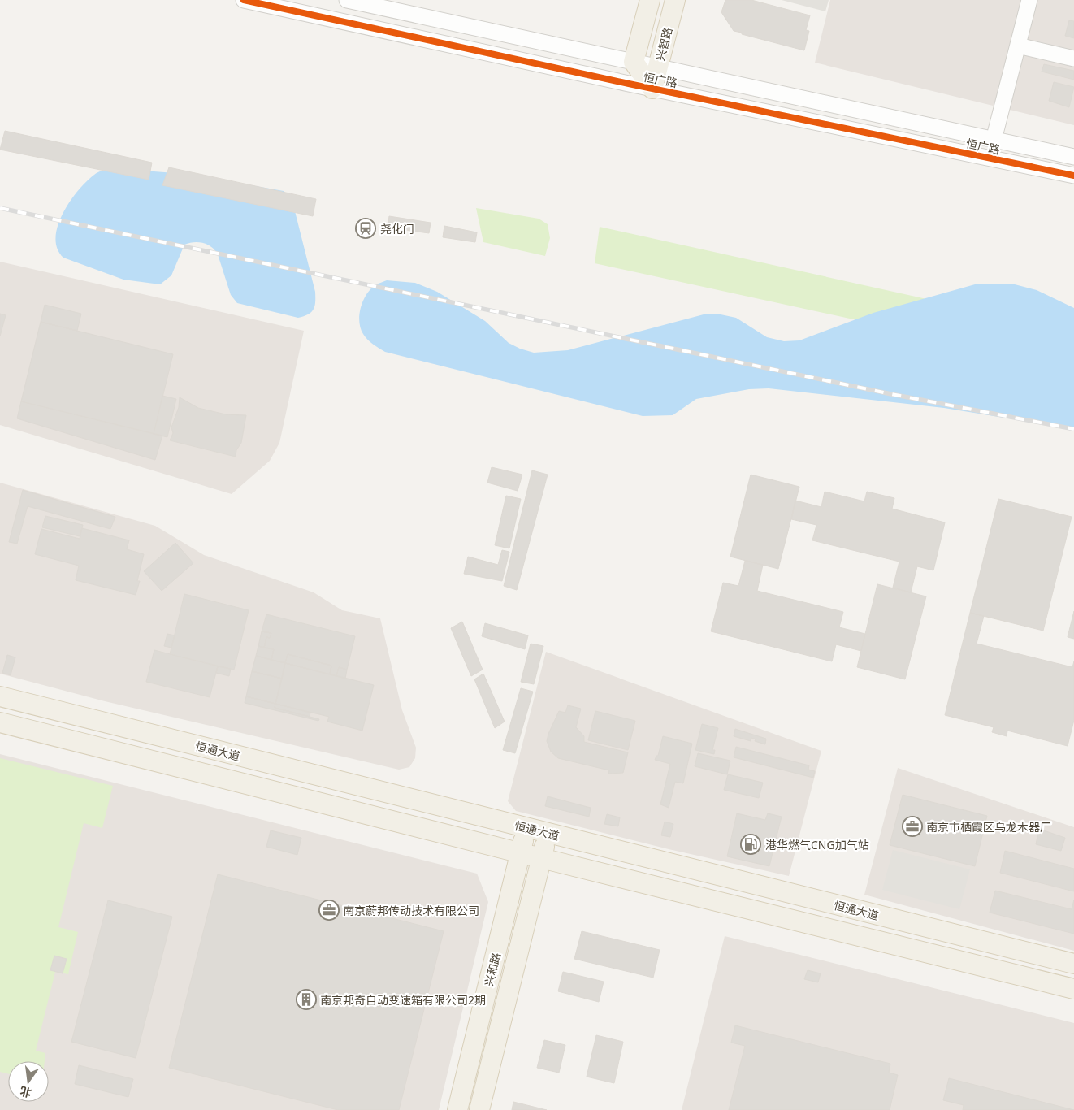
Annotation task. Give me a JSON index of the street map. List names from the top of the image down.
{
  "streets": {
    "main road": ["兴智路", "恒通大道", "兴和路"],
    "street": ["恒广路"]
  },
  "crossings": [
    ["兴智路", "恒广路"],
    ["恒通大道", "兴和路"]
  ],
  "places": {
    "station": ["尧化门"],
    "office": ["南京市栖霞区乌龙木器厂", "南京蔚邦传动技术有限公司"],
    "fuel station": ["港华燃气CNG加气站"],
    "building": ["南京邦奇自动变速箱有限公司2期"]
  },
  "north": "bottom"
}
